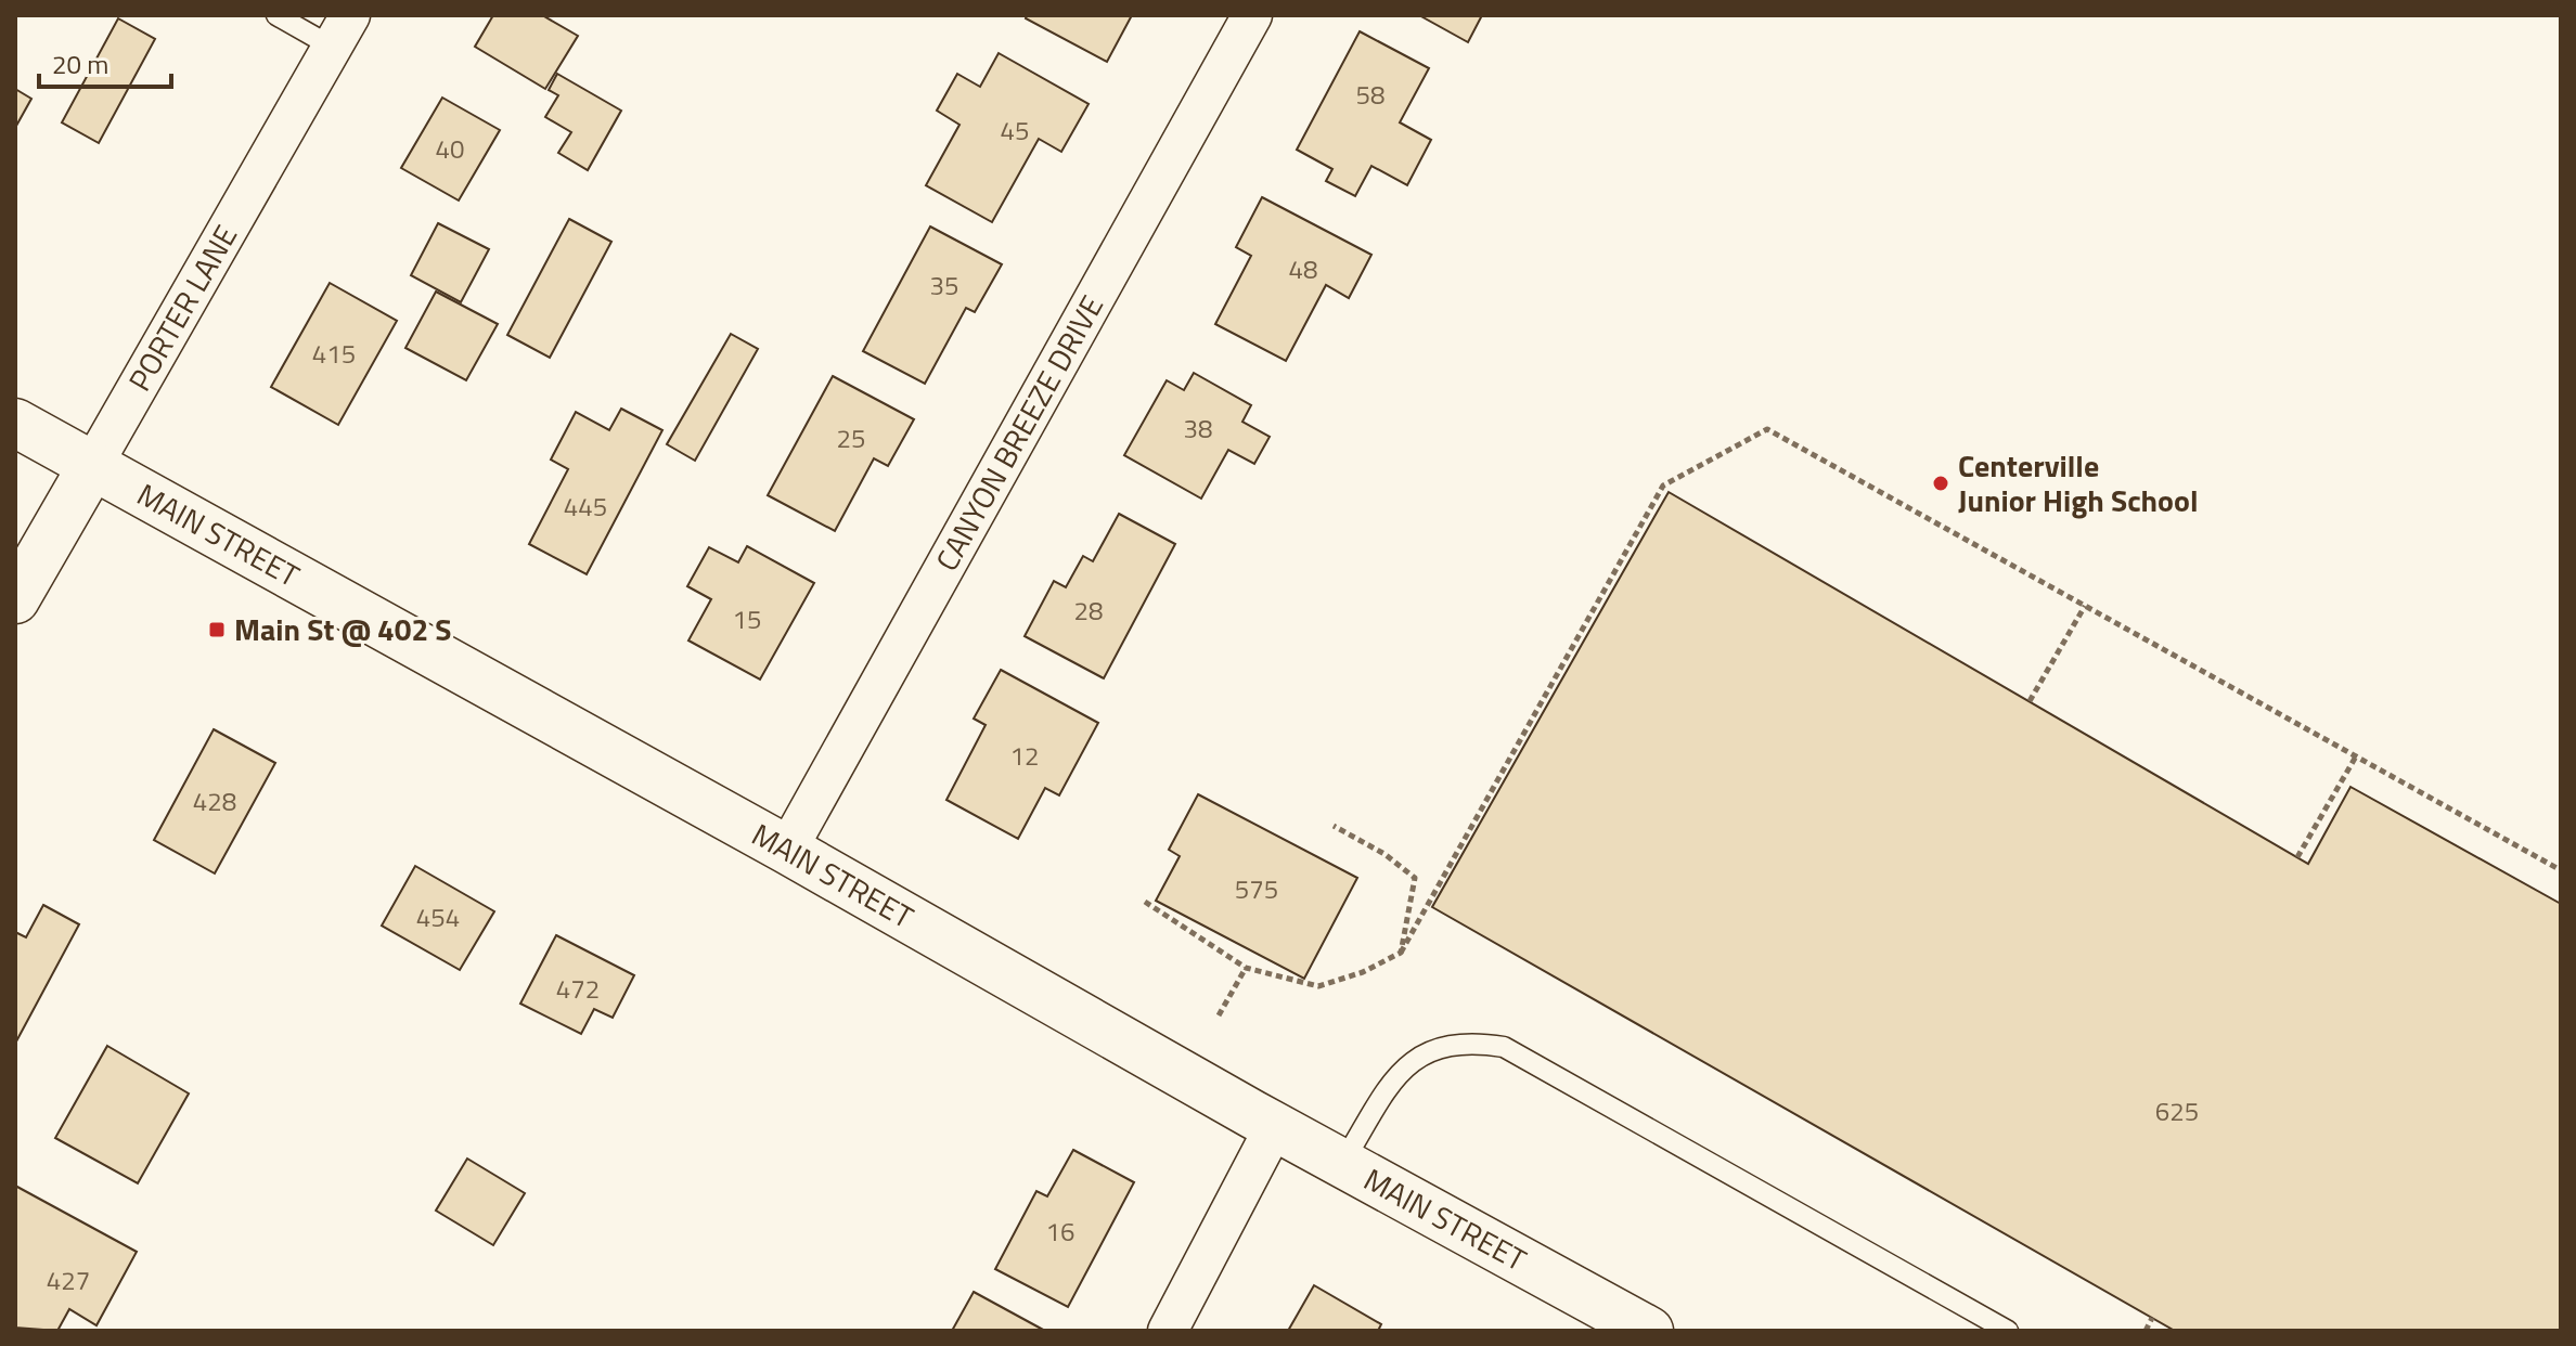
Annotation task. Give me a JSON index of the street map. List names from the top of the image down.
{
  "streets": {
    "main road": ["PORTER LANE", "MAIN STREET"],
    "street": ["CANYON BREEZE DRIVE"]
  },
  "crossings": [
    ["PORTER LANE", "MAIN STREET"],
    ["CANYON BREEZE DRIVE", "MAIN STREET"]
  ],
  "places": {
    "other": ["Centerville Junior High School"],
    "transit": ["Main St @ 402 S"]
  },
  "house_numbers": [
    "58",
    "45",
    "40",
    "48",
    "35",
    "415",
    "38",
    "25",
    "445",
    "28",
    "15",
    "12",
    "428",
    "575",
    "454",
    "472",
    "625",
    "16",
    "427"
  ],
  "scale_bar": "20 m"
}
